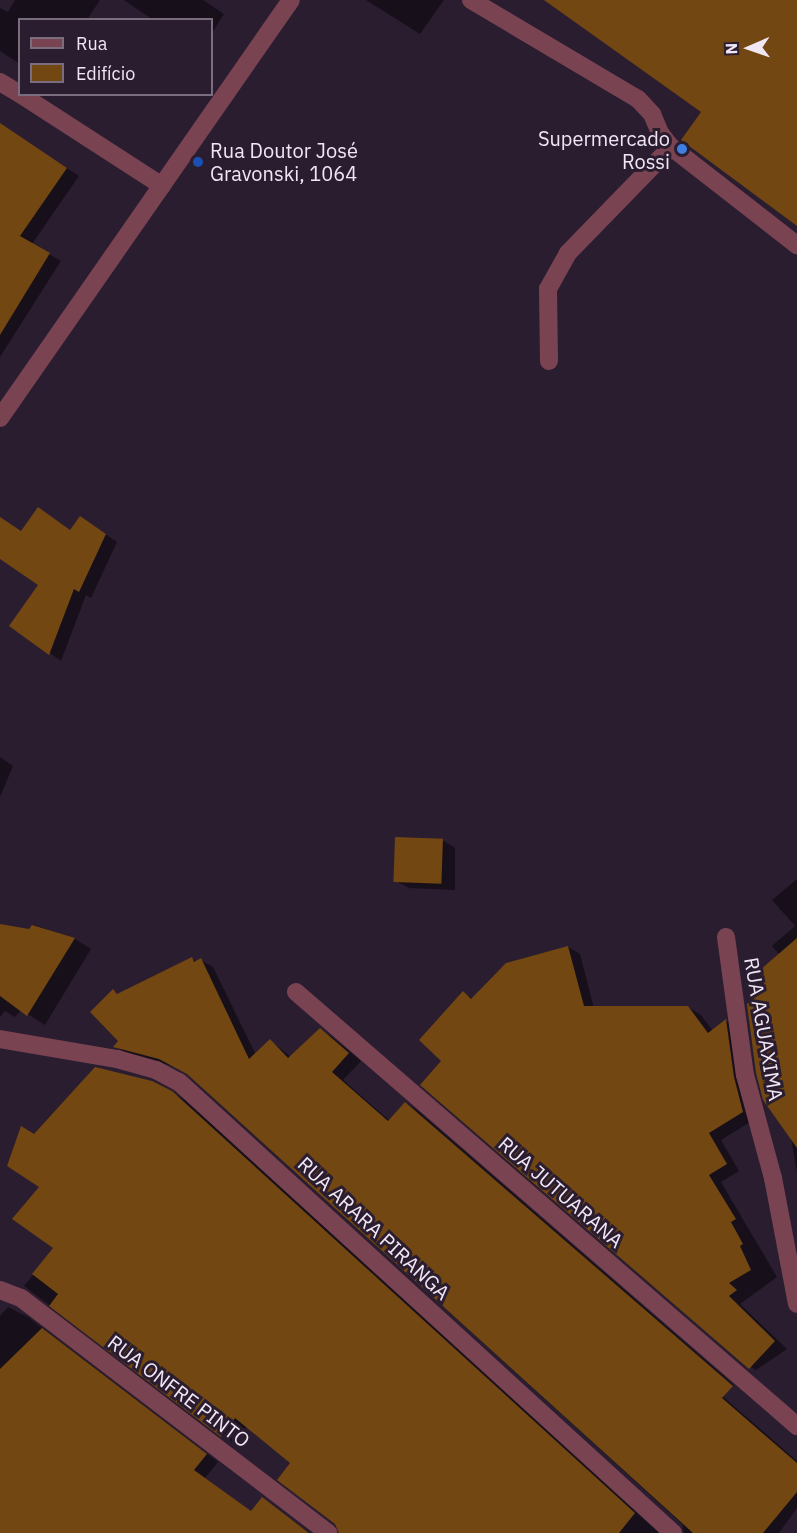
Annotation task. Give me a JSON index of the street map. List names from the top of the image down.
{
  "streets": {
    "street": [
      "RUA AGUAXIMA",
      "RUA JUTUARANA",
      "RUA ARARA PIRANGA",
      "RUA ONFRE PINTO"
    ]
  },
  "places": ["Supermercado Rossi", "Rua Doutor José Gravonski, 1064"],
  "legend": ["Rua", "Edifício"],
  "north": "left"
}
